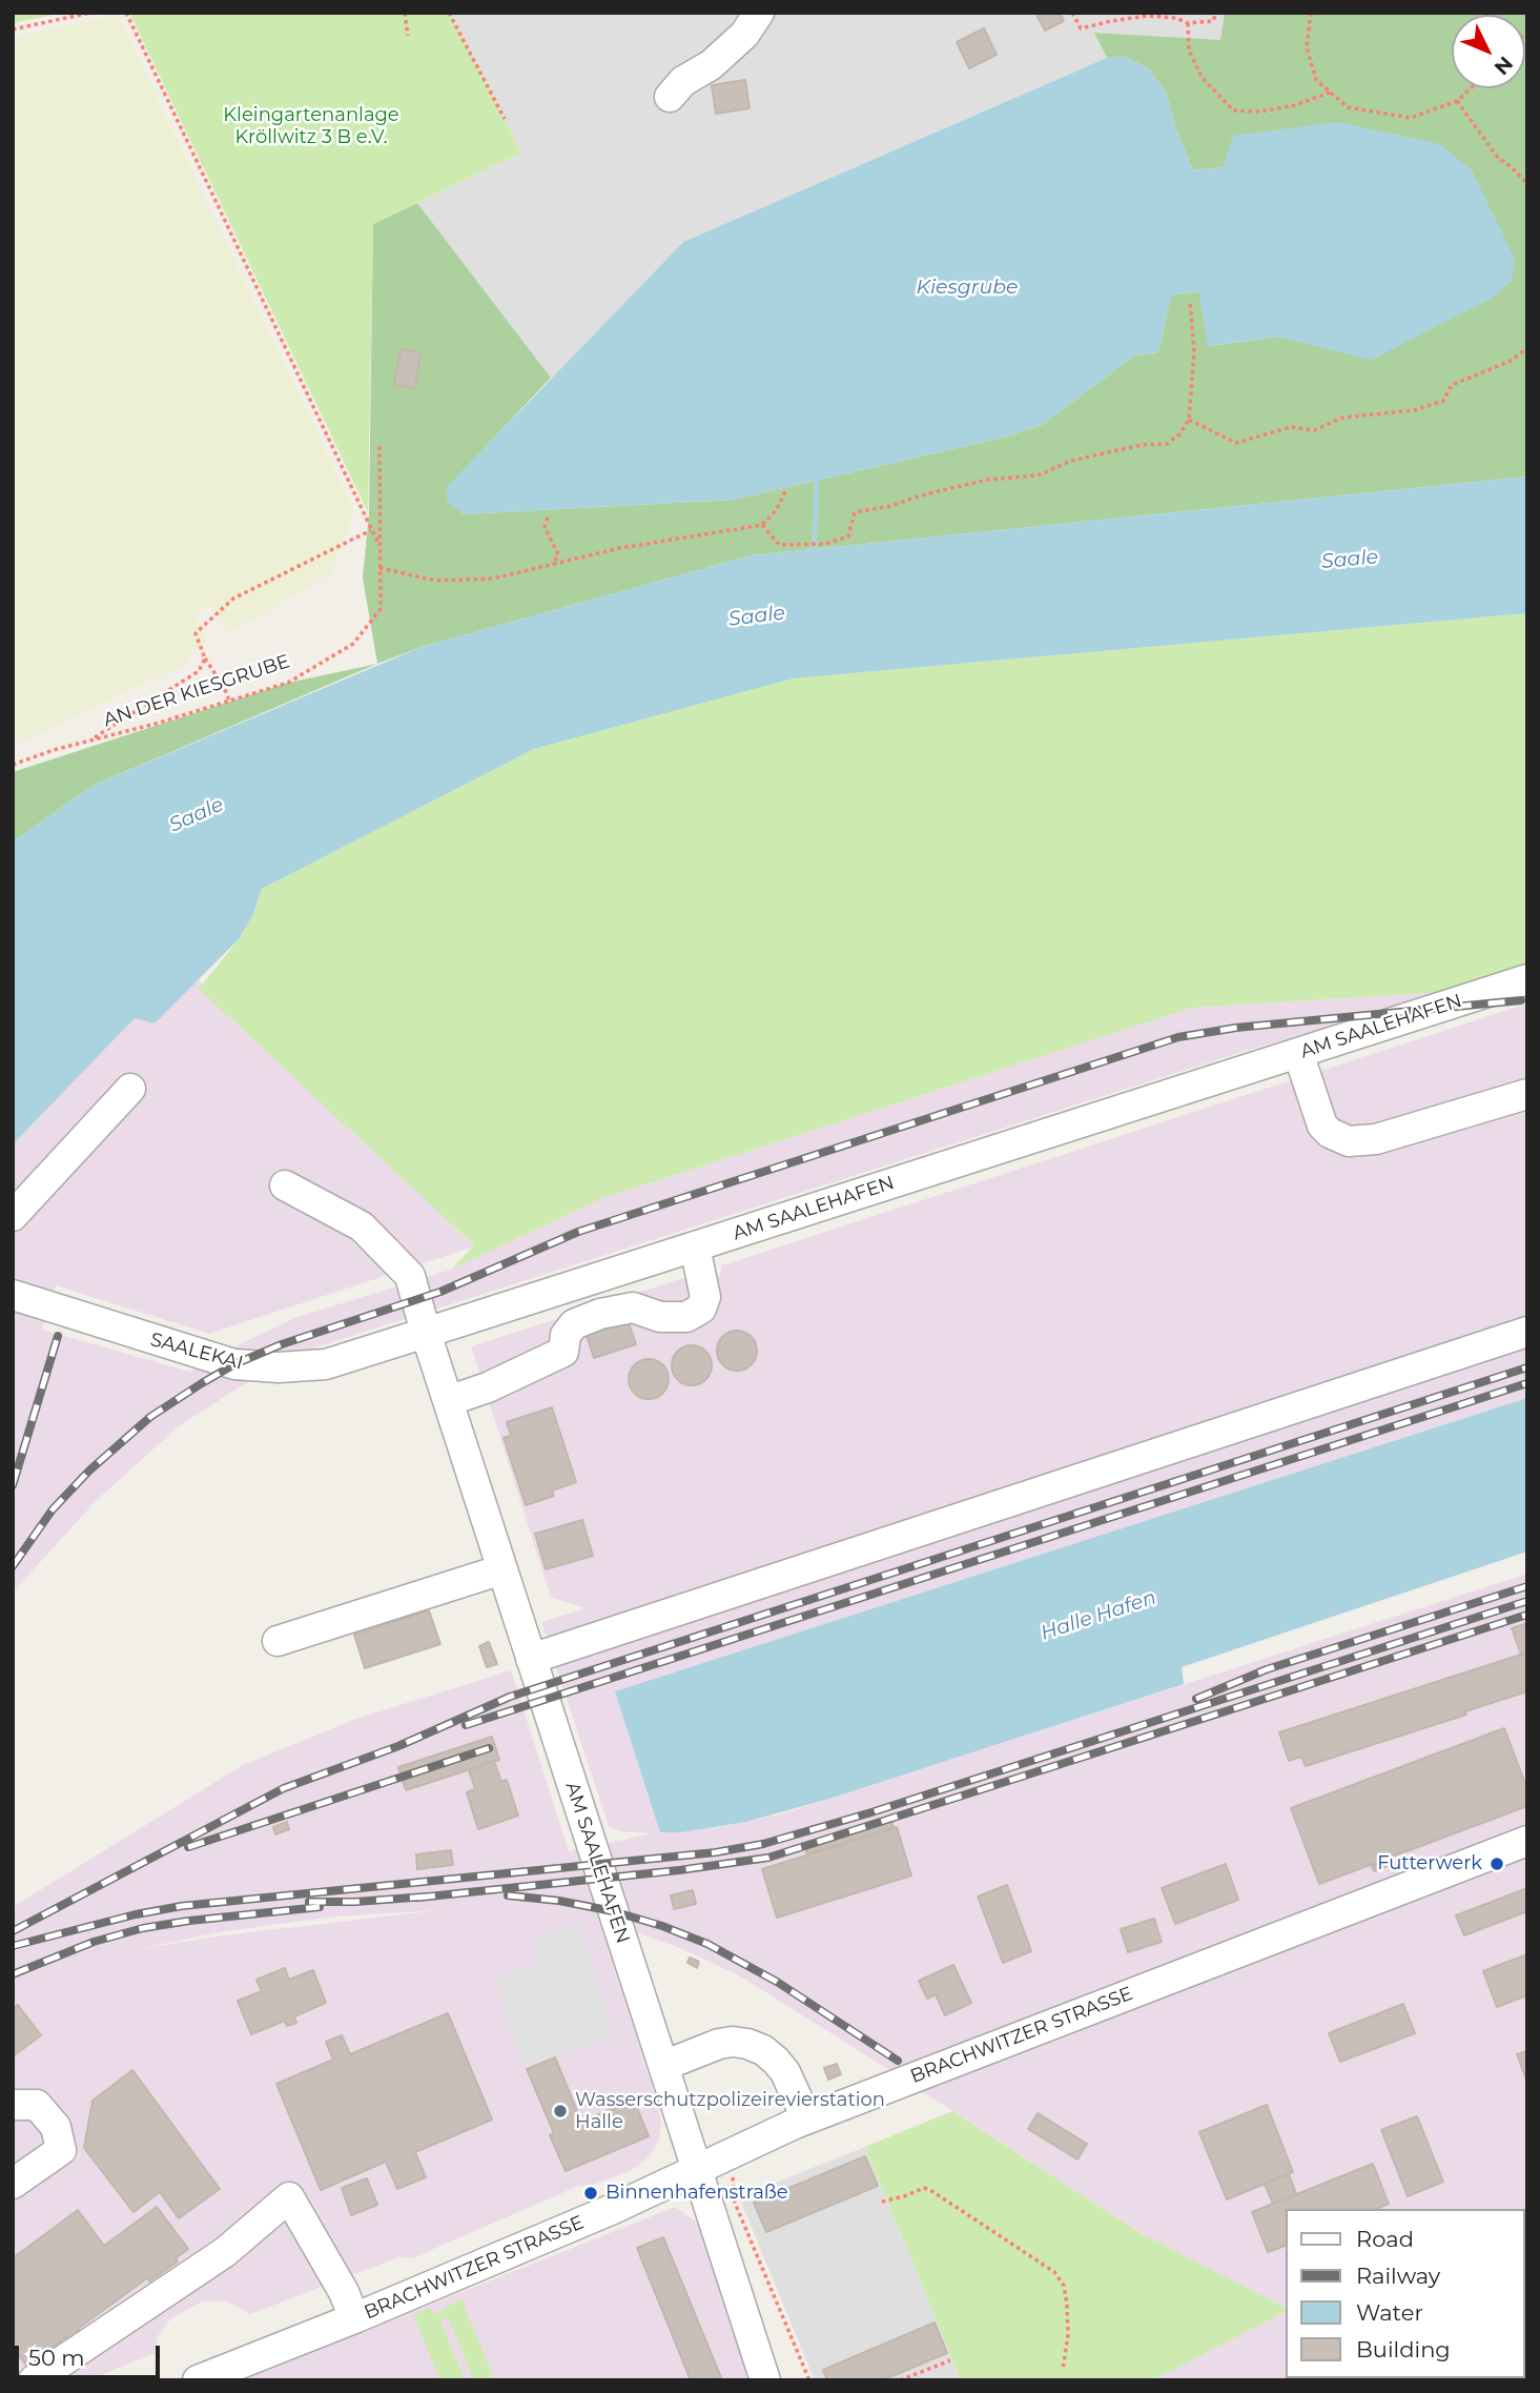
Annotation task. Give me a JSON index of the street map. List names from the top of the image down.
{
  "streets": {
    "street": ["AM SAALEHAFEN", "SAALEKAI", "BRACHWITZER STRASSE"],
    "path": ["AN DER KIESGRUBE"]
  },
  "crossings": [
    ["AM SAALEHAFEN", "SAALEKAI"]
  ],
  "water": ["Kiesgrube", "Saale", "Halle Hafen"],
  "parks": ["Kleingartenanlage Kröllwitz 3 B e.V."],
  "places": ["Futterwerk", "Wasserschutzpolizeirevierstation Halle", "Binnenhafenstraße"],
  "legend": [
    "Road",
    "Railway",
    "Water",
    "Building"
  ],
  "scale_bar": "50 m",
  "north": "bottom right"
}
